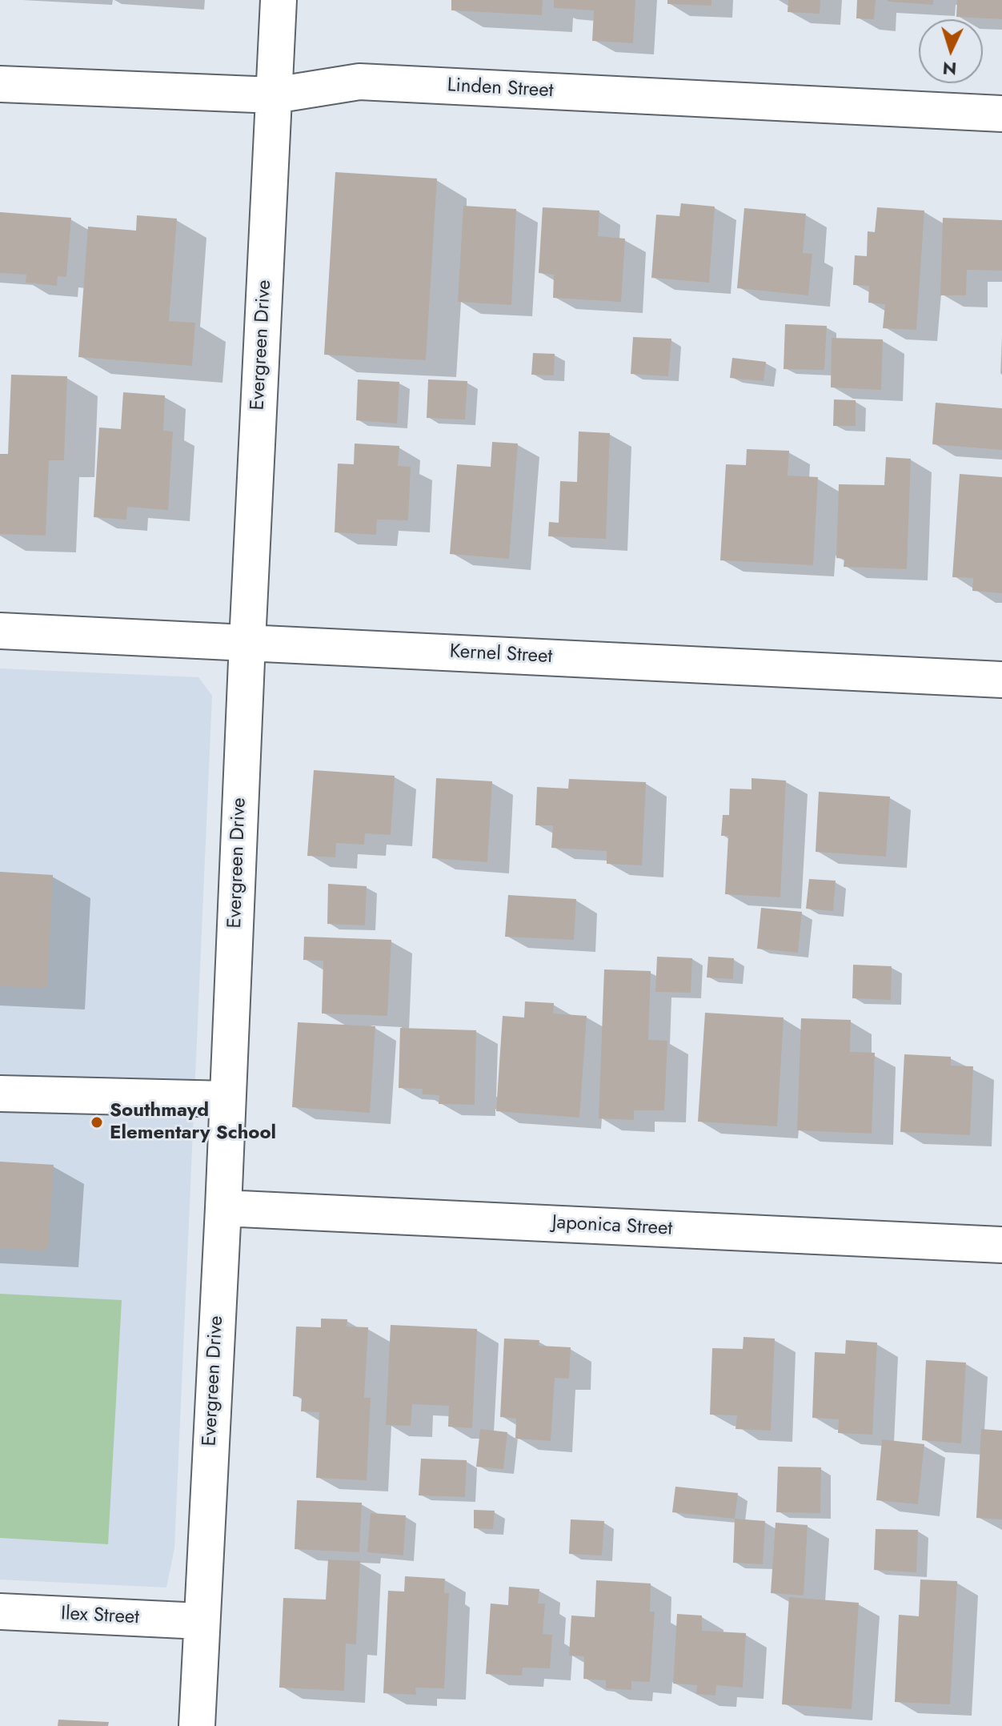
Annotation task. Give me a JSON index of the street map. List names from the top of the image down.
{
  "streets": {
    "street": [
      "Linden Street",
      "Evergreen Drive",
      "Kernel Street",
      "Japonica Street",
      "Ilex Street"
    ]
  },
  "crossings": [
    ["Linden Street", "Evergreen Drive"],
    ["Evergreen Drive", "Kernel Street"],
    ["Evergreen Drive", "Japonica Street"],
    ["Evergreen Drive", "Ilex Street"]
  ],
  "places": ["Southmayd Elementary School"],
  "north": "bottom"
}
